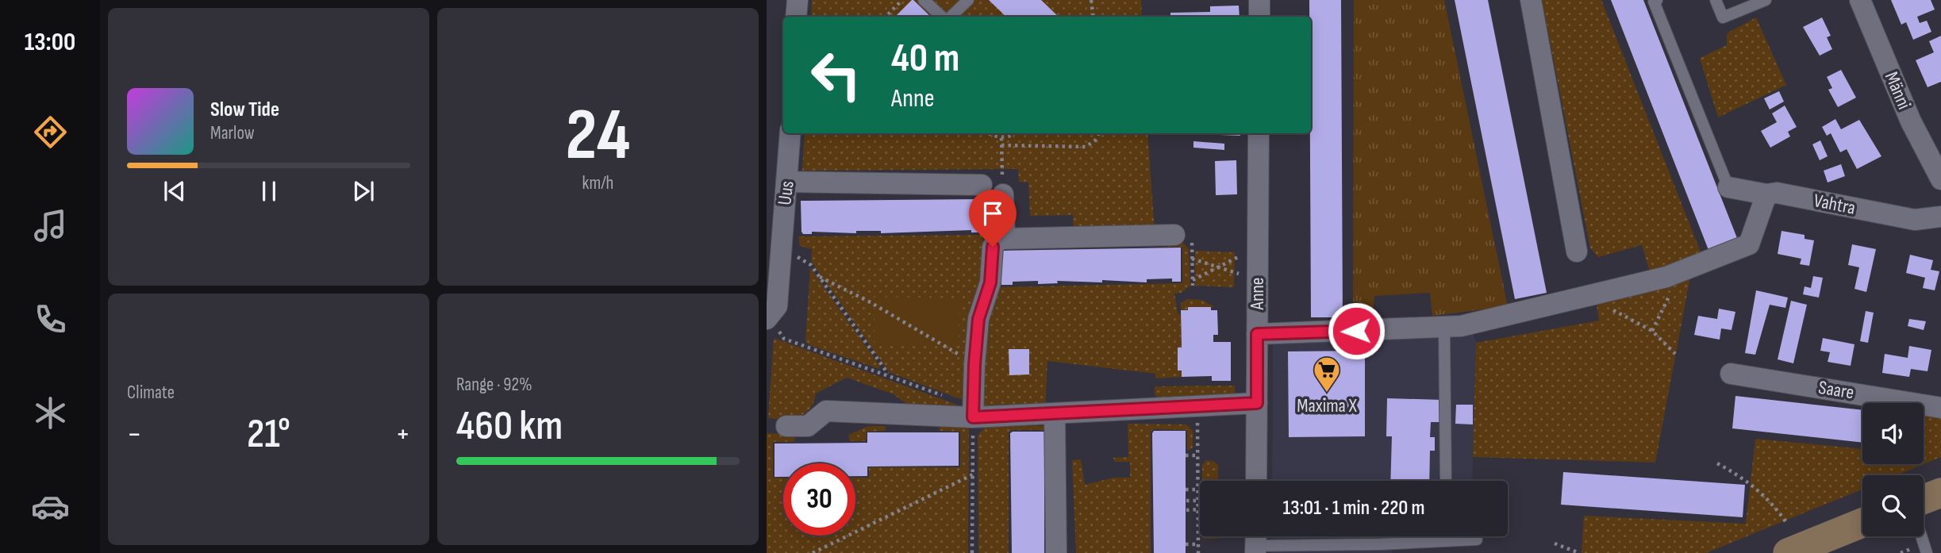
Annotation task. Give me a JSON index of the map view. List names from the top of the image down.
{
  "streets": {
    "street": [
      "Männi",
      "Uus",
      "Vahtra",
      "Anne",
      "Saare"
    ]
  },
  "places": {
    "supermarket": ["Maxima X"]
  },
  "page": {
    "tabs": "13:00",
    "tile": [
      ["24", "km/h"],
      "Climate",
      ["Range · 92%", "460 km"]
    ],
    "turn": ["40 m", "Anne"],
    "song": ["Slow Tide", "Marlow"],
    "heat": ["−", "21°", "+"],
    "limit": "30",
    "trip": "13:01 · 1 min · 220 m"
  }
}
